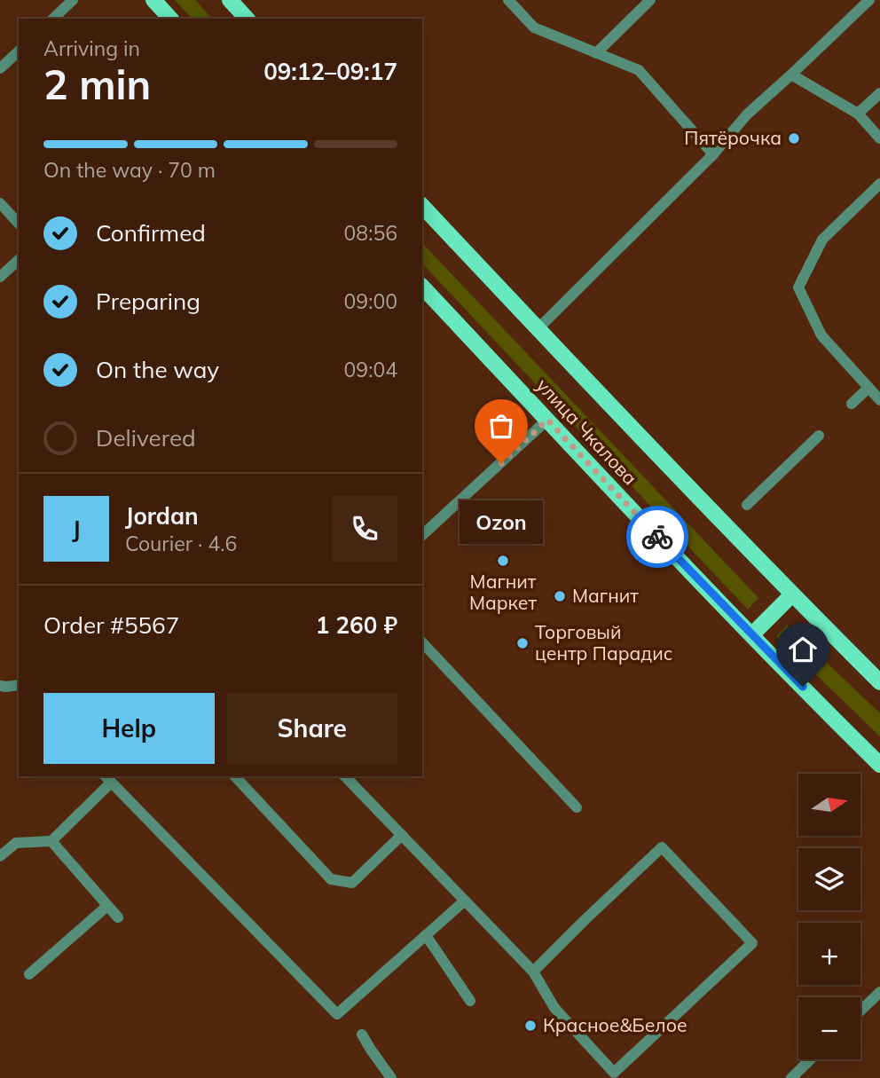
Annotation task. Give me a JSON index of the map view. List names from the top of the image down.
{
  "streets": {
    "main road": ["улица Чкалова"]
  },
  "places": [
    "Пятёрочка",
    "Ozon",
    "Магнит Маркет",
    "Магнит",
    "Торговый центр Парадис",
    "Красное&Белое"
  ],
  "north": "right",
  "page": {
    "heading": ["2 min", "Arriving in", "09:12–09:17"],
    "panel": [
      "Jordan",
      "Courier · 4.6",
      "Order #5567",
      "1 260 ₽"
    ],
    "bar": "On the way · 70 m",
    "list": [
      ["Confirmed", "08:56"],
      ["Preparing", "09:00"],
      ["On the way", "09:04"],
      "Delivered"
    ],
    "round": "J",
    "bubble": "Ozon",
    "buttons": ["Help", "Share"],
    "map_buttons": ["+", "−"]
  }
}
